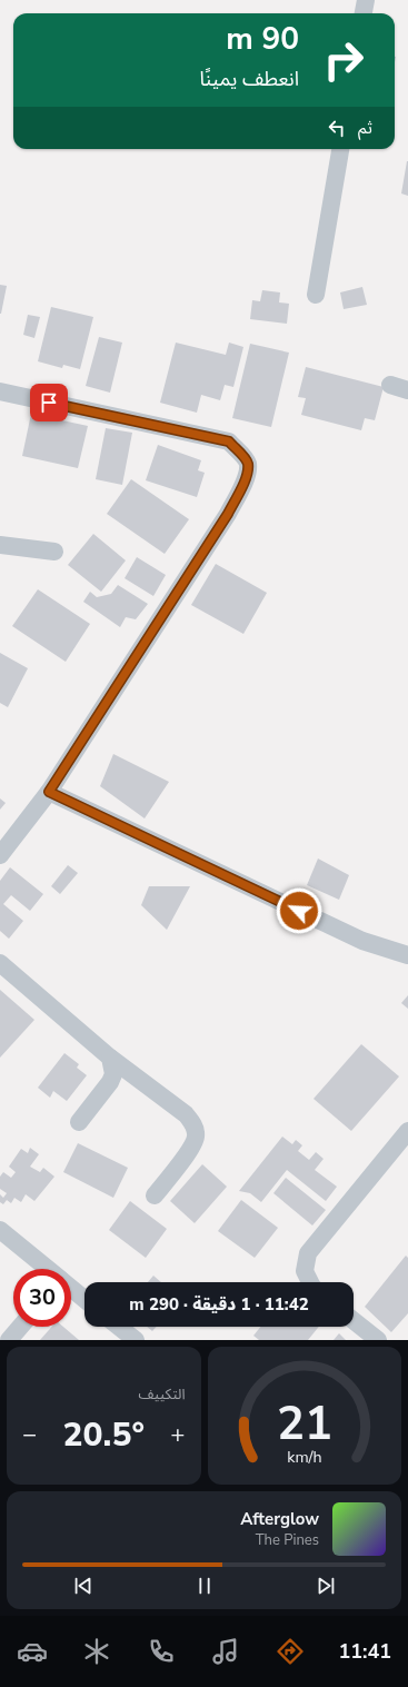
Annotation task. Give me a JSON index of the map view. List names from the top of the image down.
{
  "page": {
    "turn": ["90 m", "انعطف يمينًا"],
    "then": "ثم",
    "limit": "30",
    "trip": "11:42 · 1 دقيقة · 290 m",
    "tile": "التكييف",
    "heat": ["−", "20.5°", "+"],
    "song": ["Afterglow", "The Pines"],
    "tabs": "11:41",
    "gauge": ["21", "km/h"]
  }
}
